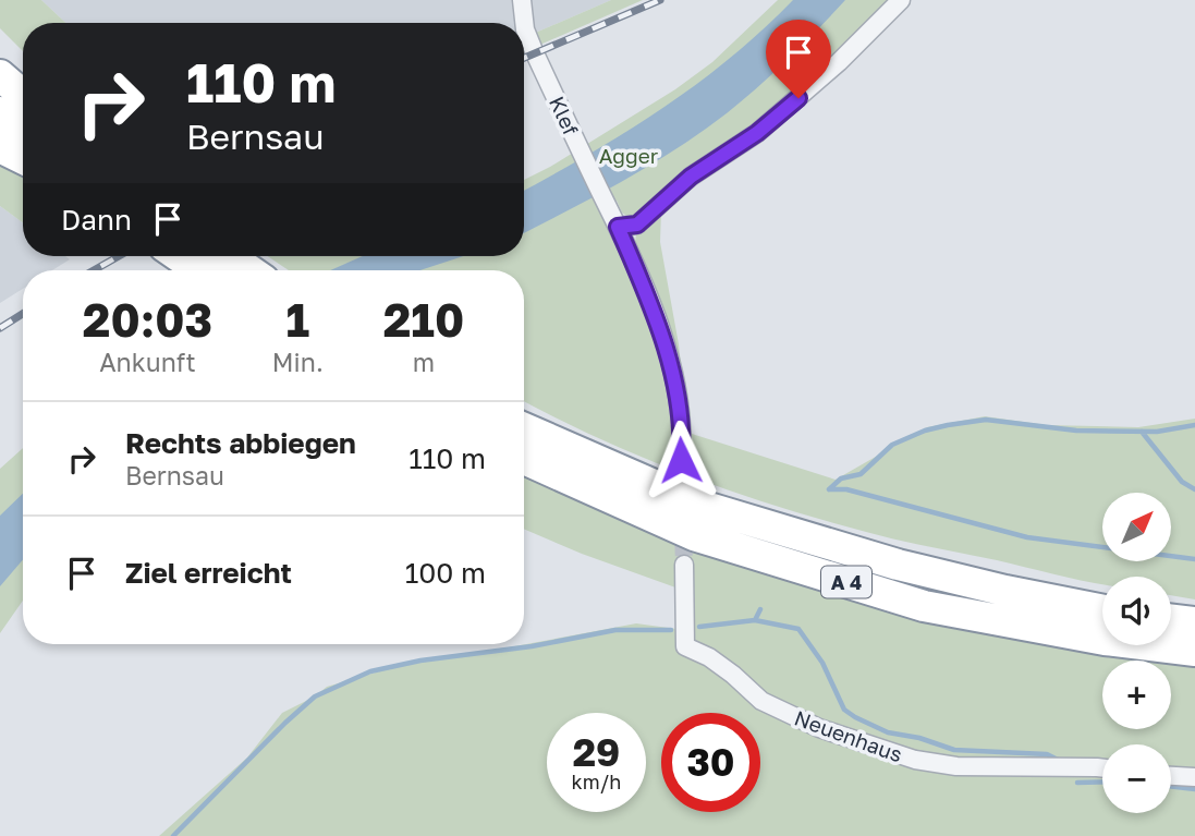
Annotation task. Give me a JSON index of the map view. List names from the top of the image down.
{
  "streets": {
    "highway": ["A 4"],
    "street": ["Klef", "Neuenhaus"]
  },
  "parks": ["Agger"],
  "north": "top right",
  "page": {
    "turn": ["110 m", "Bernsau"],
    "then": "Dann",
    "eta": [
      "20:03",
      "Ankunft",
      "1",
      "Min.",
      "210",
      "m"
    ],
    "list": [
      {
        "name": "Rechts abbiegen",
        "note": "Bernsau",
        "value": "110 m"
      },
      {
        "name": "Ziel erreicht",
        "value": "100 m"
      }
    ],
    "map_buttons": ["+", "−"],
    "speed": "29 km/h",
    "limit": "30"
  }
}
